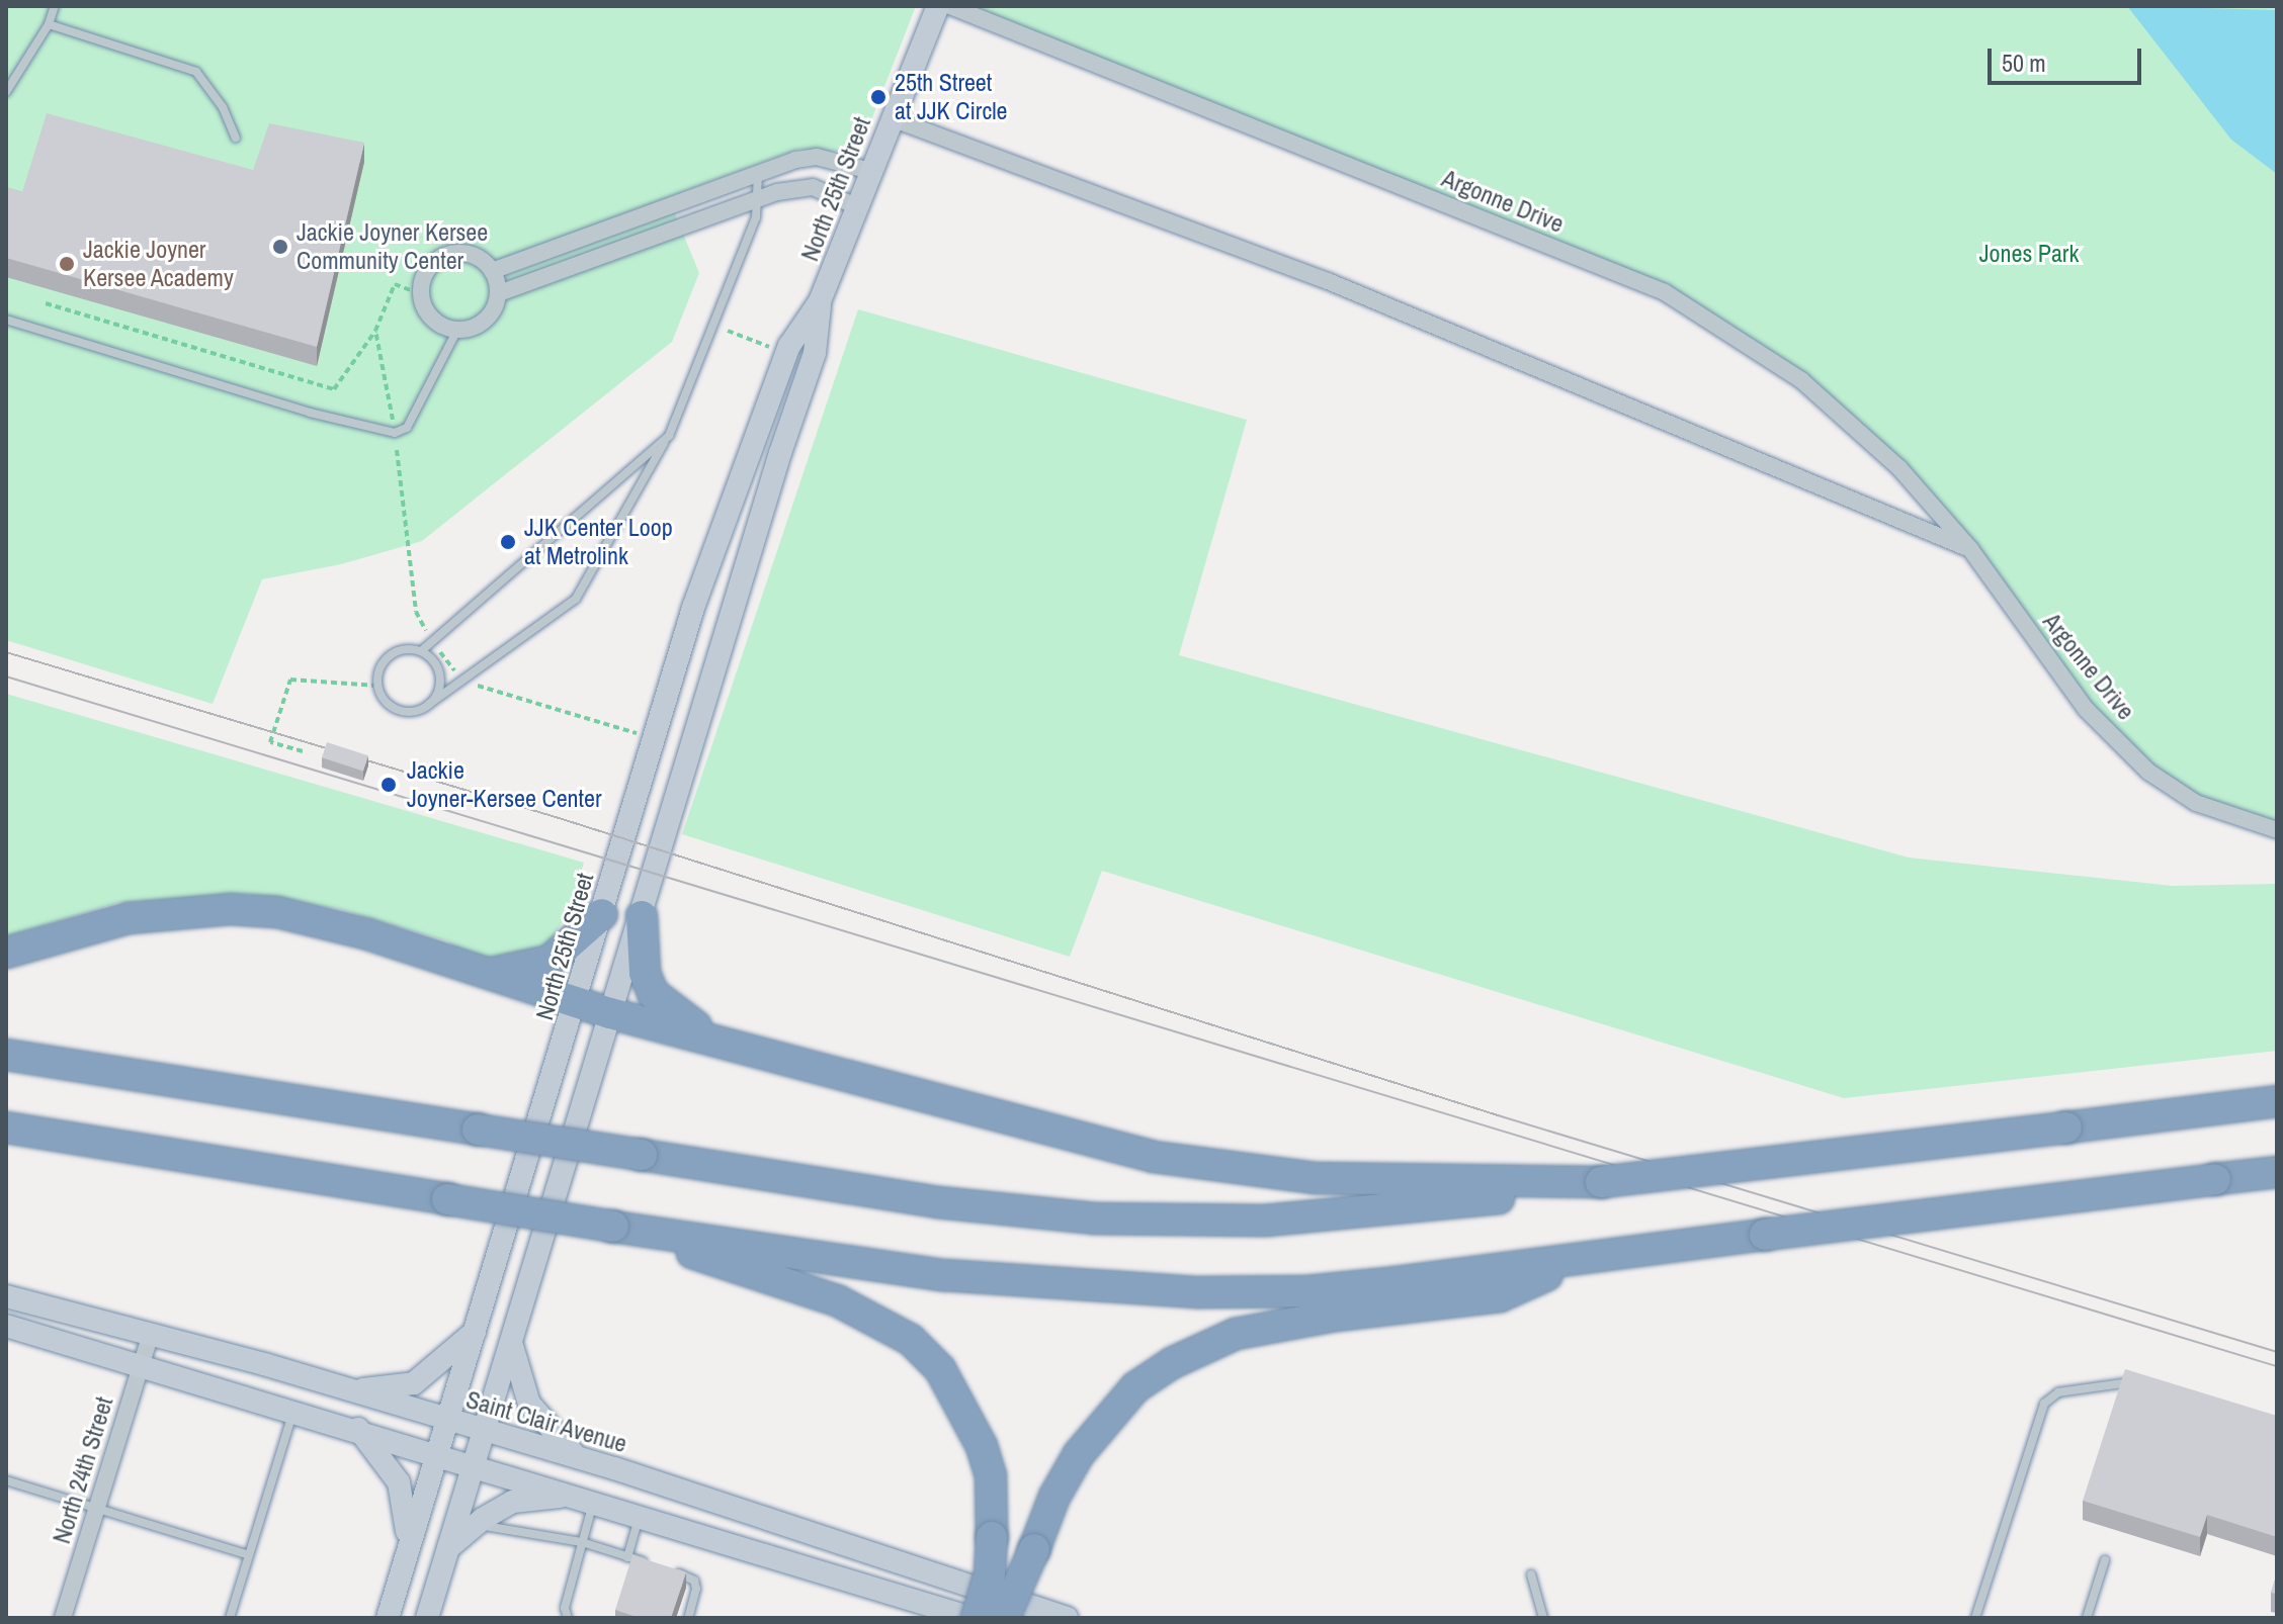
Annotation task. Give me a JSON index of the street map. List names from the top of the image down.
{
  "streets": {
    "main road": ["North 25th Street", "Saint Clair Avenue"],
    "street": ["Argonne Drive", "North 24th Street"]
  },
  "crossings": [
    ["North 25th Street", "Saint Clair Avenue"],
    ["Saint Clair Avenue", "North 24th Street"]
  ],
  "parks": ["Jones Park"],
  "places": [
    "25th Street at JJK Circle",
    "Jackie Joyner Kersee Community Center",
    "Jackie Joyner Kersee Academy",
    "JJK Center Loop at Metrolink",
    "Jackie Joyner-Kersee Center"
  ],
  "scale_bar": "50 m"
}
